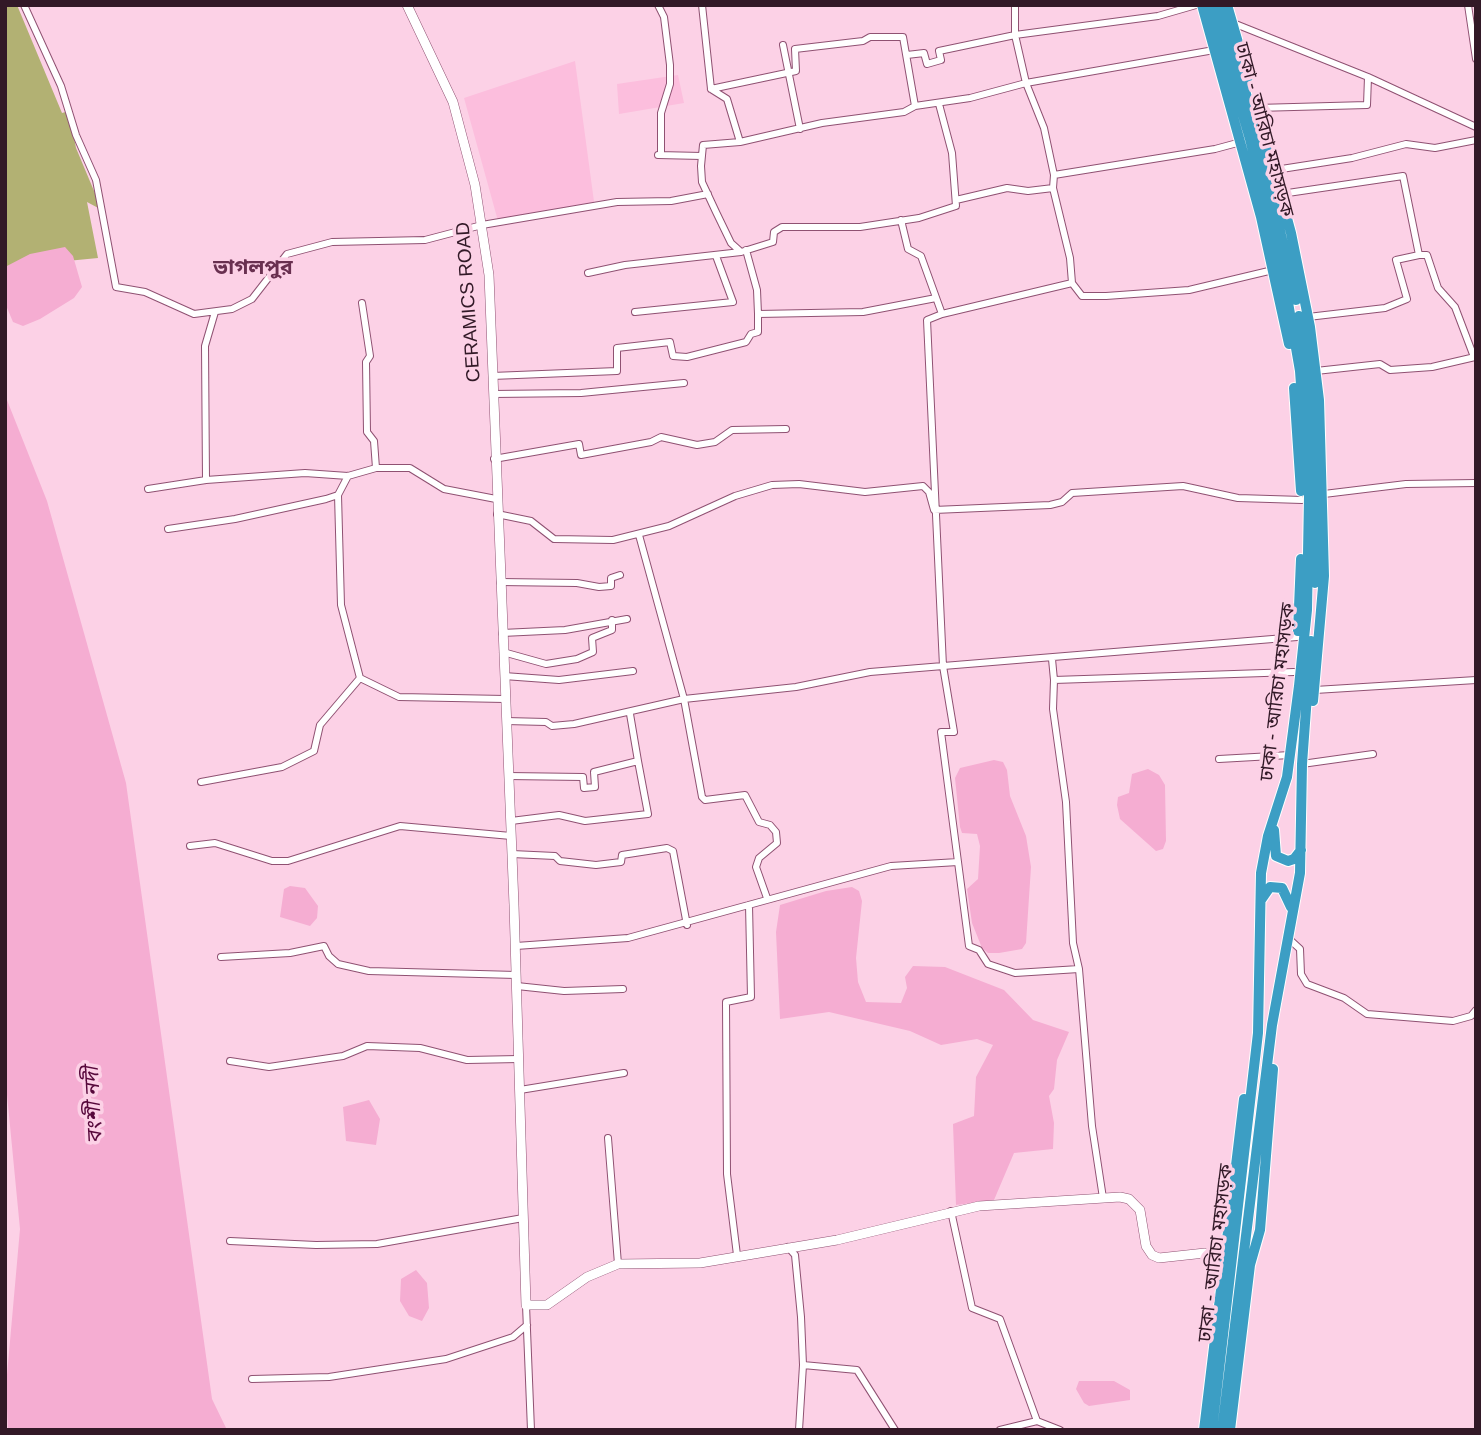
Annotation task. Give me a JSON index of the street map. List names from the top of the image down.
{
  "streets": {
    "highway": ["ঢাকা - আরিচা মহাসড়ক"],
    "street": ["CERAMICS ROAD"]
  },
  "districts": ["ভাগলপুর"],
  "water": ["বংশী নদী"]
}
